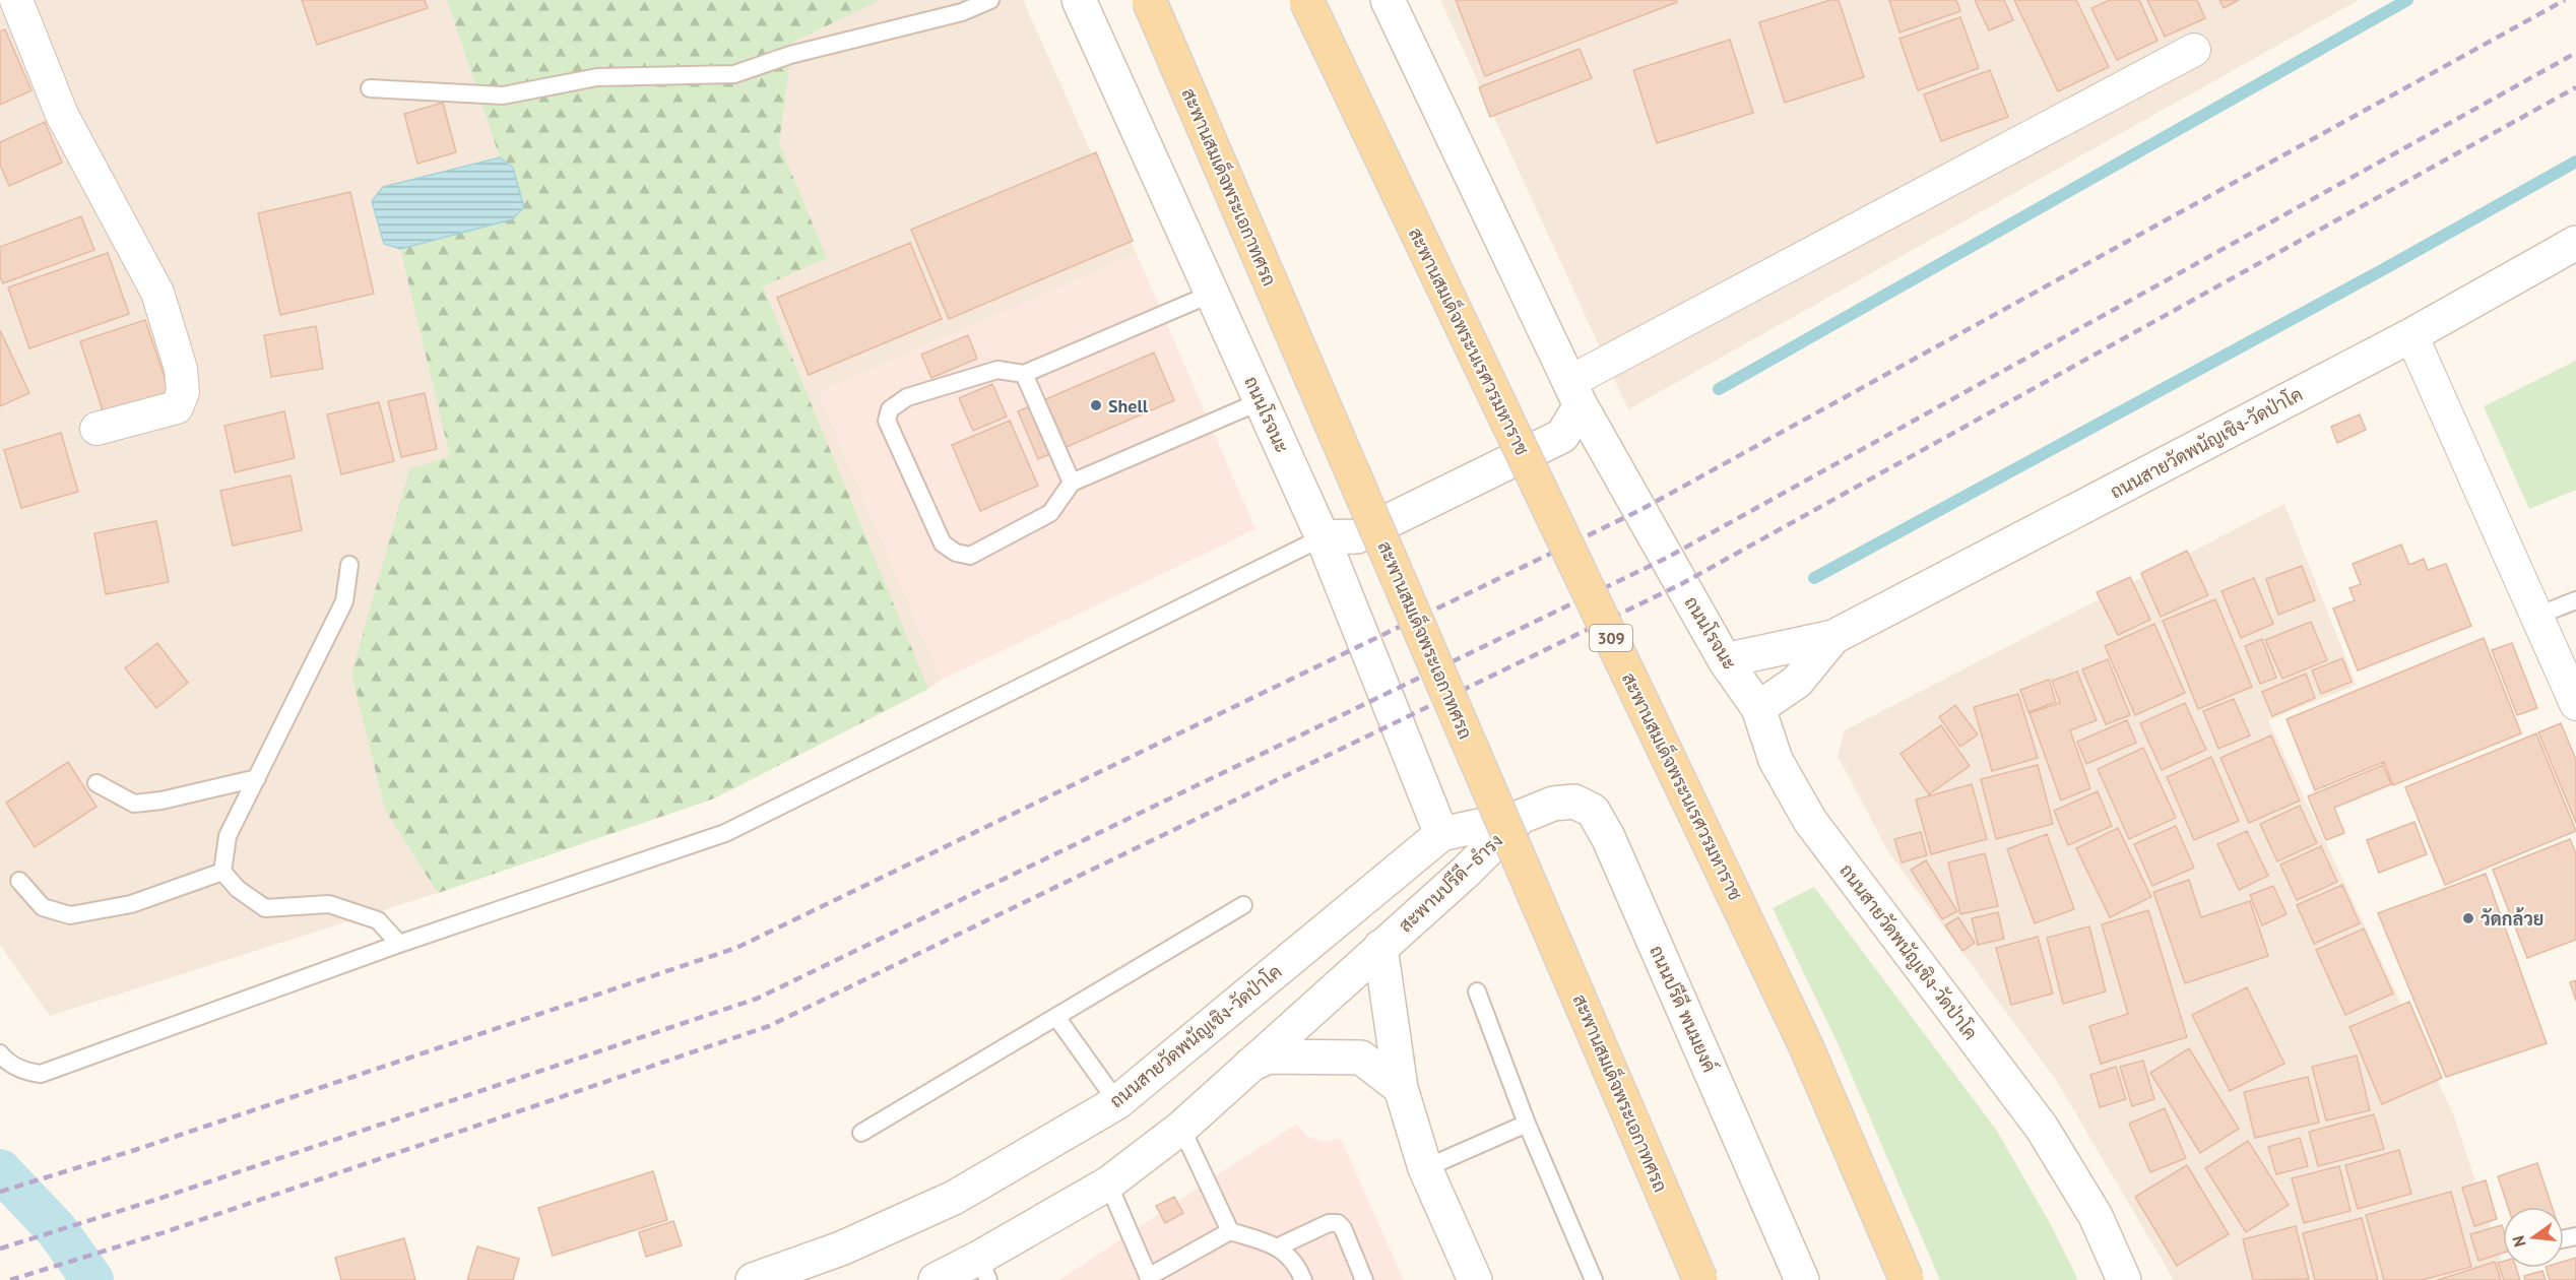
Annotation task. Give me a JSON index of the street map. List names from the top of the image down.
{
  "streets": {
    "main road": [
      "สะพานสมเด็จพระเอกาทศรถ",
      "สะพานสมเด็จพระนเรศวรมหาราช",
      "ถนนโรจนะ",
      "ถนนสายวัดพนัญเชิง-วัดป่าโค",
      "309",
      "สะพานปรีดี–ธำรง",
      "ถนนปรีดี พนมยงค์"
    ]
  },
  "crossings": [
    ["ถนนโรจนะ", "ถนนสายวัดพนัญเชิง-วัดป่าโค"],
    ["ถนนสายวัดพนัญเชิง-วัดป่าโค", "สะพานปรีดี–ธำรง"],
    ["ถนนสายวัดพนัญเชิง-วัดป่าโค", "ถนนปรีดี พนมยงค์"],
    ["สะพานปรีดี–ธำรง", "ถนนปรีดี พนมยงค์"]
  ],
  "places": ["Shell", "วัดกล้วย"],
  "north": "left"
}
